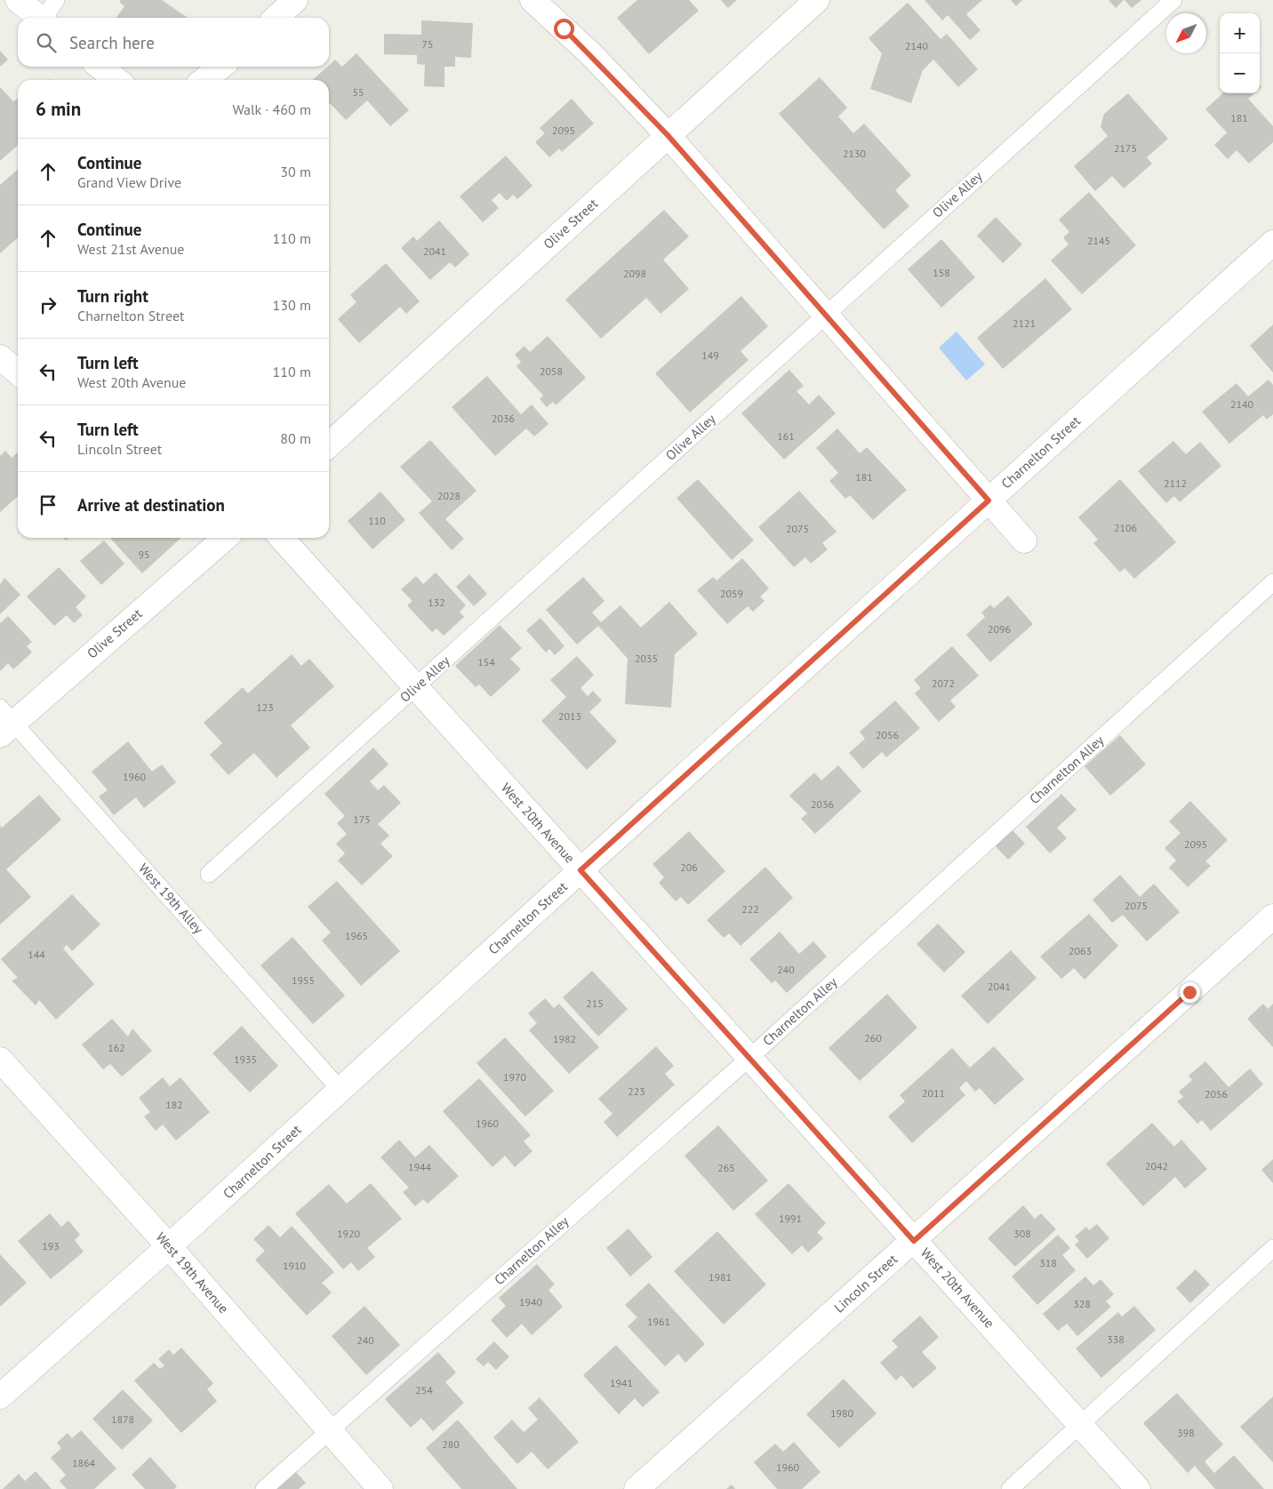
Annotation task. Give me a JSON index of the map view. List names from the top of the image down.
{
  "streets": {
    "street": [
      "Olive Street",
      "Charnelton Street",
      "West 20th Avenue",
      "West 19th Avenue",
      "Lincoln Street"
    ],
    "lane": ["Olive Alley", "Charnelton Alley", "West 19th Alley"]
  },
  "crossings": [
    ["Olive Alley", "West 20th Avenue"],
    ["Olive Street", "West 19th Alley"],
    ["Charnelton Street", "West 20th Avenue"],
    ["Charnelton Street", "West 19th Alley"],
    ["Charnelton Street", "West 19th Avenue"],
    ["Charnelton Alley", "West 20th Avenue"],
    ["Charnelton Alley", "West 19th Avenue"],
    ["West 20th Avenue", "Lincoln Street"]
  ],
  "house_numbers": [
    "75",
    "2140",
    "55",
    "181",
    "2095",
    "2175",
    "2130",
    "2145",
    "2041",
    "158",
    "2098",
    "2121",
    "149",
    "2058",
    "2140",
    "2036",
    "161",
    "181",
    "2112",
    "2028",
    "110",
    "2106",
    "2075",
    "95",
    "2059",
    "132",
    "2096",
    "2035",
    "154",
    "2072",
    "123",
    "2013",
    "2056",
    "1960",
    "2036",
    "175",
    "2095",
    "206",
    "2075",
    "222",
    "1965",
    "2063",
    "144",
    "240",
    "1955",
    "2041",
    "215",
    "260",
    "1982",
    "162",
    "1935",
    "1970",
    "223",
    "2011",
    "2056",
    "182",
    "1960",
    "2042",
    "1944",
    "265",
    "1991",
    "1920",
    "308",
    "193",
    "318",
    "1910",
    "1981",
    "1940",
    "328",
    "1961",
    "338",
    "240",
    "1941",
    "254",
    "1980",
    "1878",
    "398",
    "280",
    "1864",
    "1960"
  ],
  "north": "bottom left",
  "page": {
    "map_buttons": ["+", "−"],
    "search": "Search here",
    "heading": ["6 min", "Walk · 460 m"],
    "list": [
      ["Continue", "Grand View Drive", "30 m"],
      ["Continue", "West 21st Avenue", "110 m"],
      ["Turn right", "Charnelton Street", "130 m"],
      ["Turn left", "West 20th Avenue", "110 m"],
      ["Turn left", "Lincoln Street", "80 m"],
      "Arrive at destination"
    ]
  }
}
